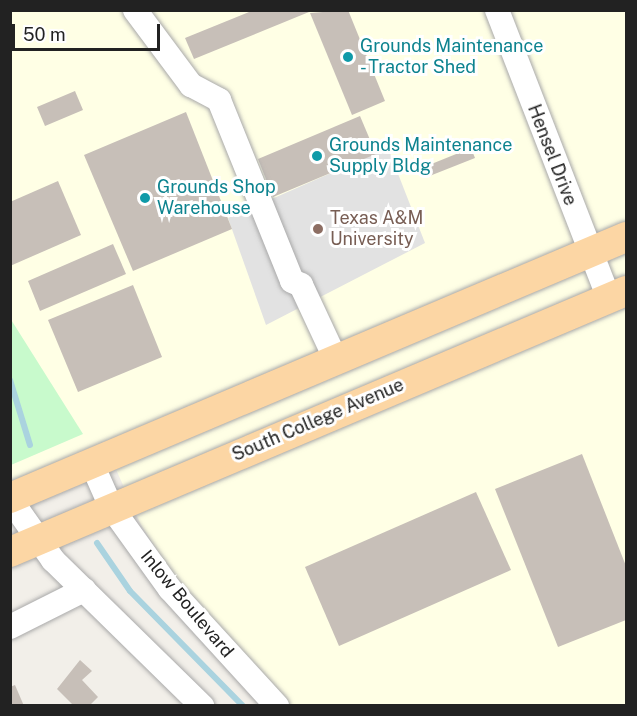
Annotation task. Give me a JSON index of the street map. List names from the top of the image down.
{
  "streets": {
    "main road": ["South College Avenue"],
    "street": ["Hensel Drive", "Inlow Boulevard"]
  },
  "crossings": [
    ["Hensel Drive", "South College Avenue"],
    ["South College Avenue", "Inlow Boulevard"]
  ],
  "places": [
    "Grounds Maintenance - Tractor Shed",
    "Grounds Maintenance Supply Bldg",
    "Grounds Shop Warehouse",
    "Texas A&M University"
  ],
  "scale_bar": "50 m"
}
